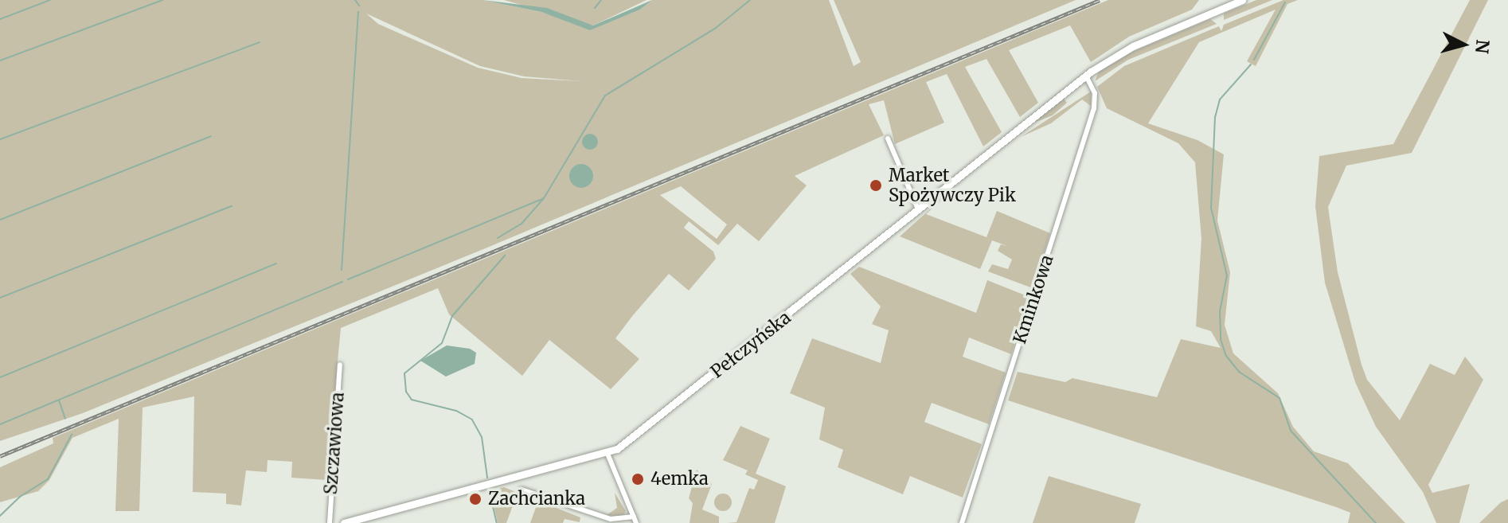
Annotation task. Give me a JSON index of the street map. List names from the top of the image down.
{
  "streets": {
    "main road": ["Pełczyńska"],
    "street": ["Kminkowa", "Szczawiowa"]
  },
  "crossings": [
    ["Kminkowa", "Pełczyńska"]
  ],
  "places": ["Market Spożywczy Pik", "4emka", "Zachcianka"],
  "north": "right"
}
